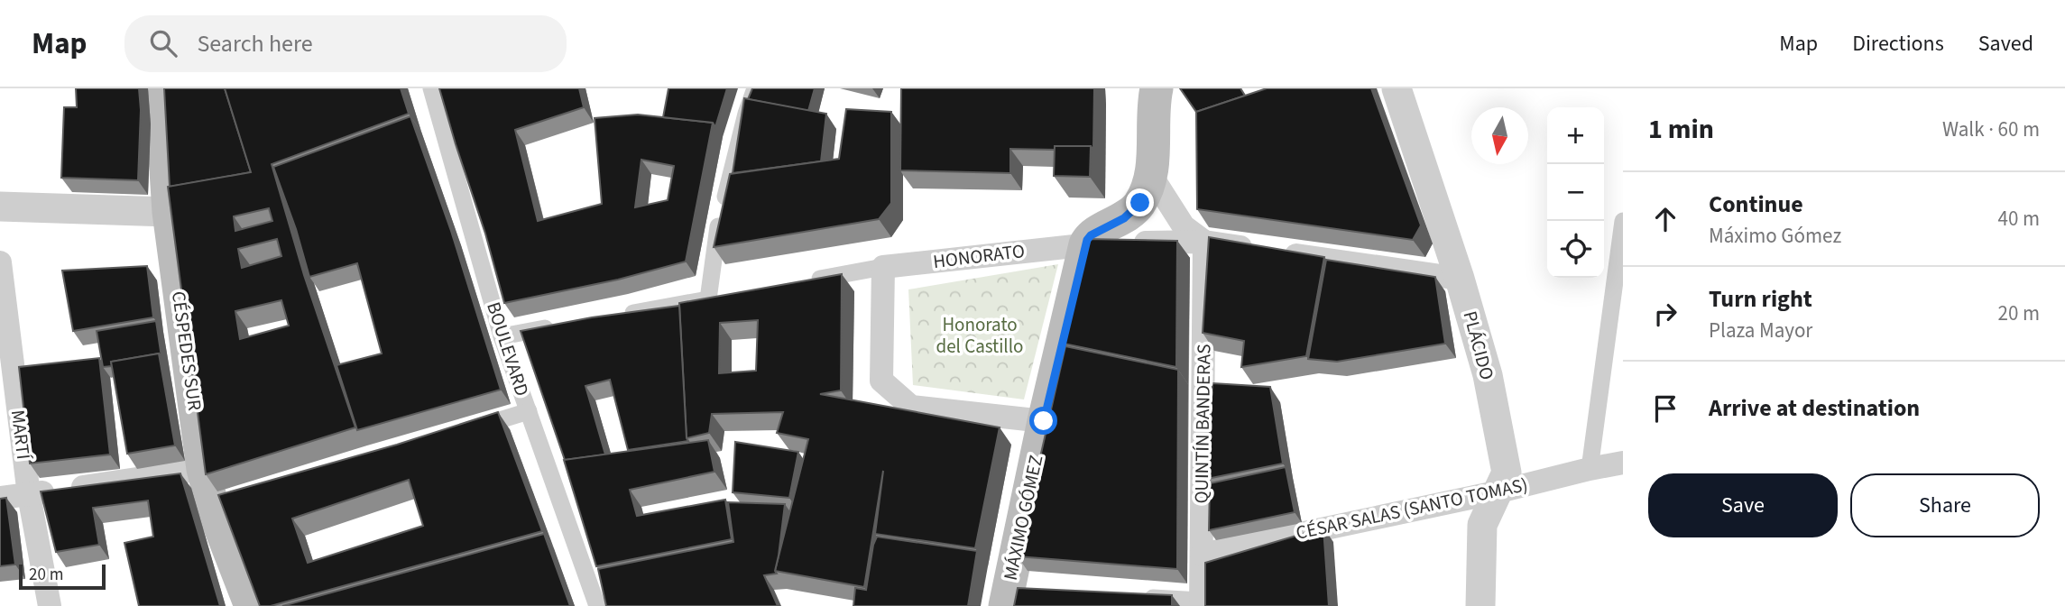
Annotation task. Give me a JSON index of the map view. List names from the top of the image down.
{
  "streets": {
    "main road": ["CÉSPEDES SUR", "MÁXIMO GÓMEZ"],
    "street": [
      "HONORATO",
      "PLÁCIDO",
      "BOULEVARD",
      "QUINTÍN BANDERAS",
      "MARTÍ",
      "CÉSAR SALAS (SANTO TOMAS)"
    ]
  },
  "crossings": [
    ["HONORATO", "PLÁCIDO"],
    ["HONORATO", "QUINTÍN BANDERAS"],
    ["HONORATO", "MÁXIMO GÓMEZ"],
    ["PLÁCIDO", "CÉSAR SALAS (SANTO TOMAS)"],
    ["QUINTÍN BANDERAS", "CÉSAR SALAS (SANTO TOMAS)"]
  ],
  "parks": ["Honorato del Castillo"],
  "scale_bar": "20 m",
  "north": "bottom",
  "page": {
    "header": "Map",
    "search": "Search here",
    "nav": ["Map", "Directions", "Saved"],
    "heading": ["1 min", "Walk · 60 m"],
    "map_buttons": ["+", "−"],
    "list": [
      ["Continue", "Máximo Gómez", "40 m"],
      ["Turn right", "Plaza Mayor", "20 m"],
      "Arrive at destination"
    ],
    "buttons": ["Save", "Share"],
    "scale": "20 m"
  }
}
